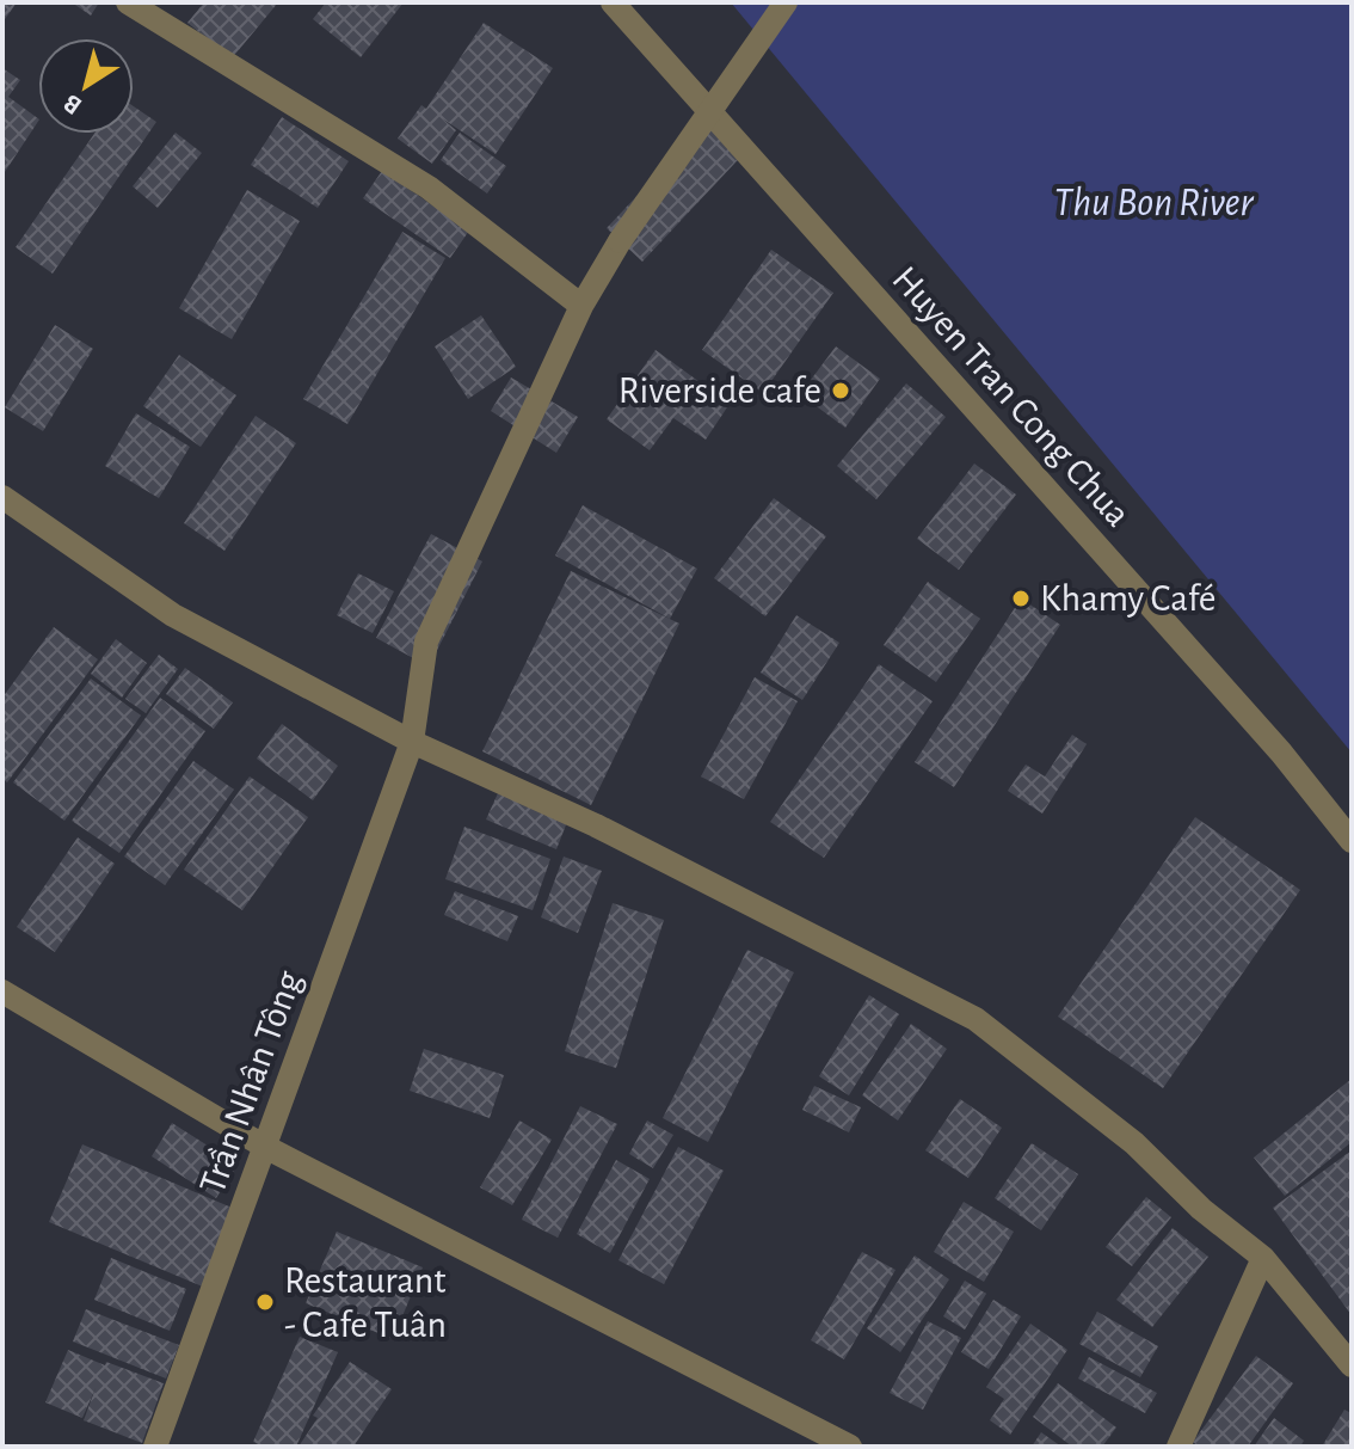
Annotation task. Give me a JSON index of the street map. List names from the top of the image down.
{
  "streets": {
    "street": ["Huyen Tran Cong Chua", "Trần Nhân Tông"]
  },
  "water": ["Thu Bon River"],
  "places": ["Riverside cafe", "Khamy Café", "Restaurant - Cafe Tuân"],
  "north": "bottom left"
}
